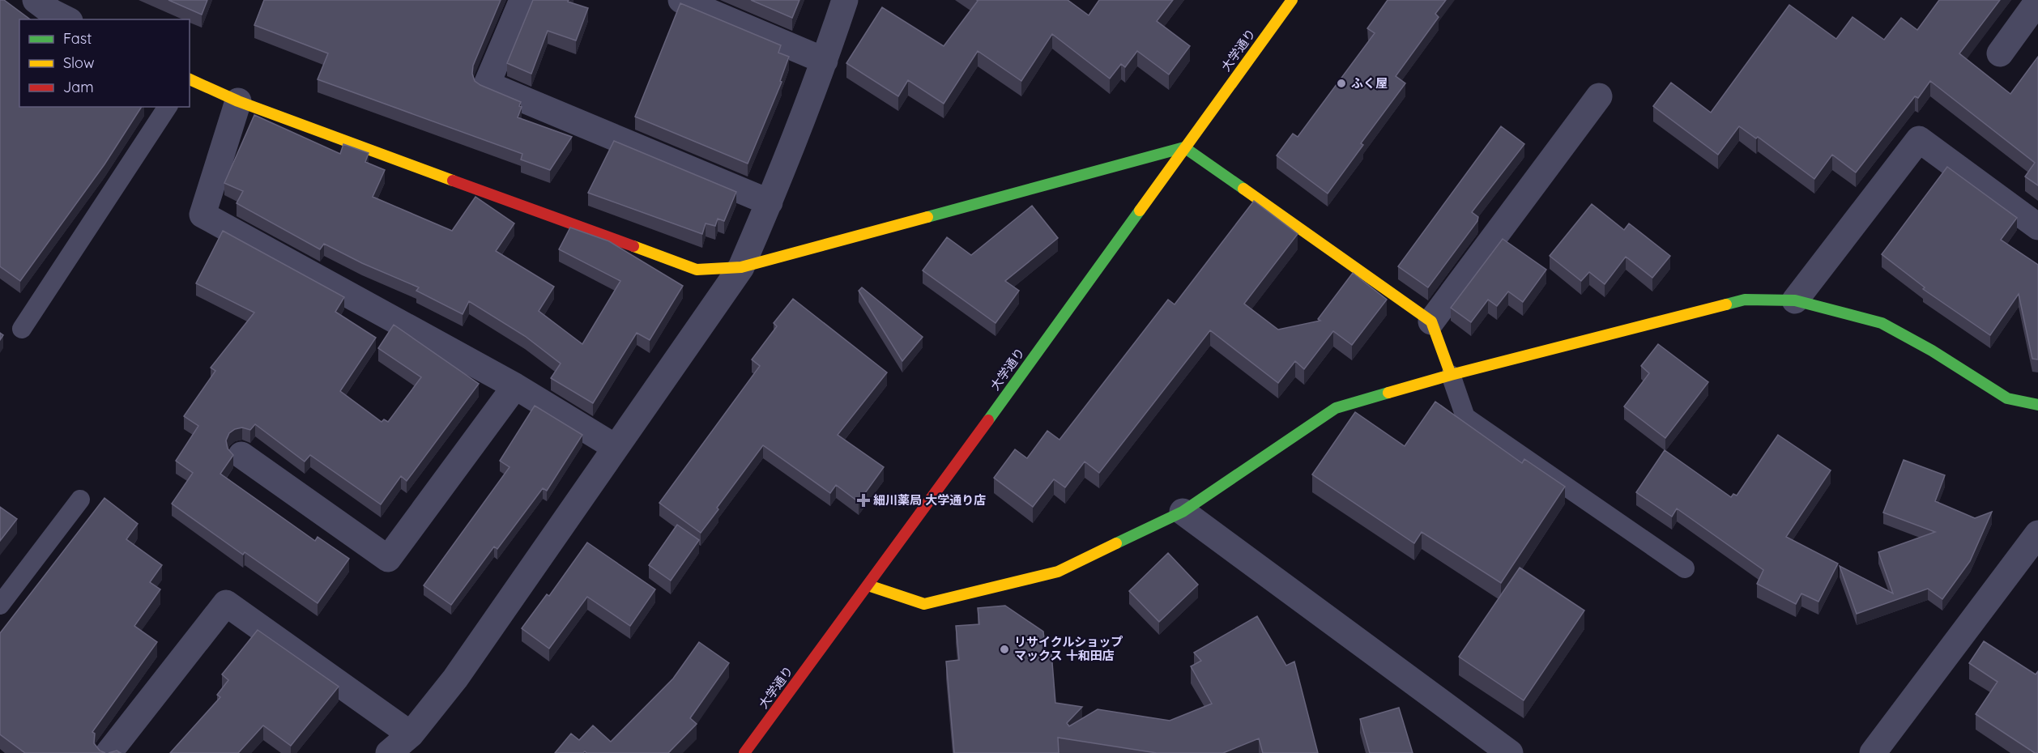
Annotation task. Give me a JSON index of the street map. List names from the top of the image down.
{
  "streets": {
    "street": ["大学通り"]
  },
  "places": {
    "other": ["ふく屋", "リサイクルショップ マックス 十和田店"],
    "health": ["細川薬局 大学通り店"]
  },
  "legend": ["Fast", "Slow", "Jam"]
}
